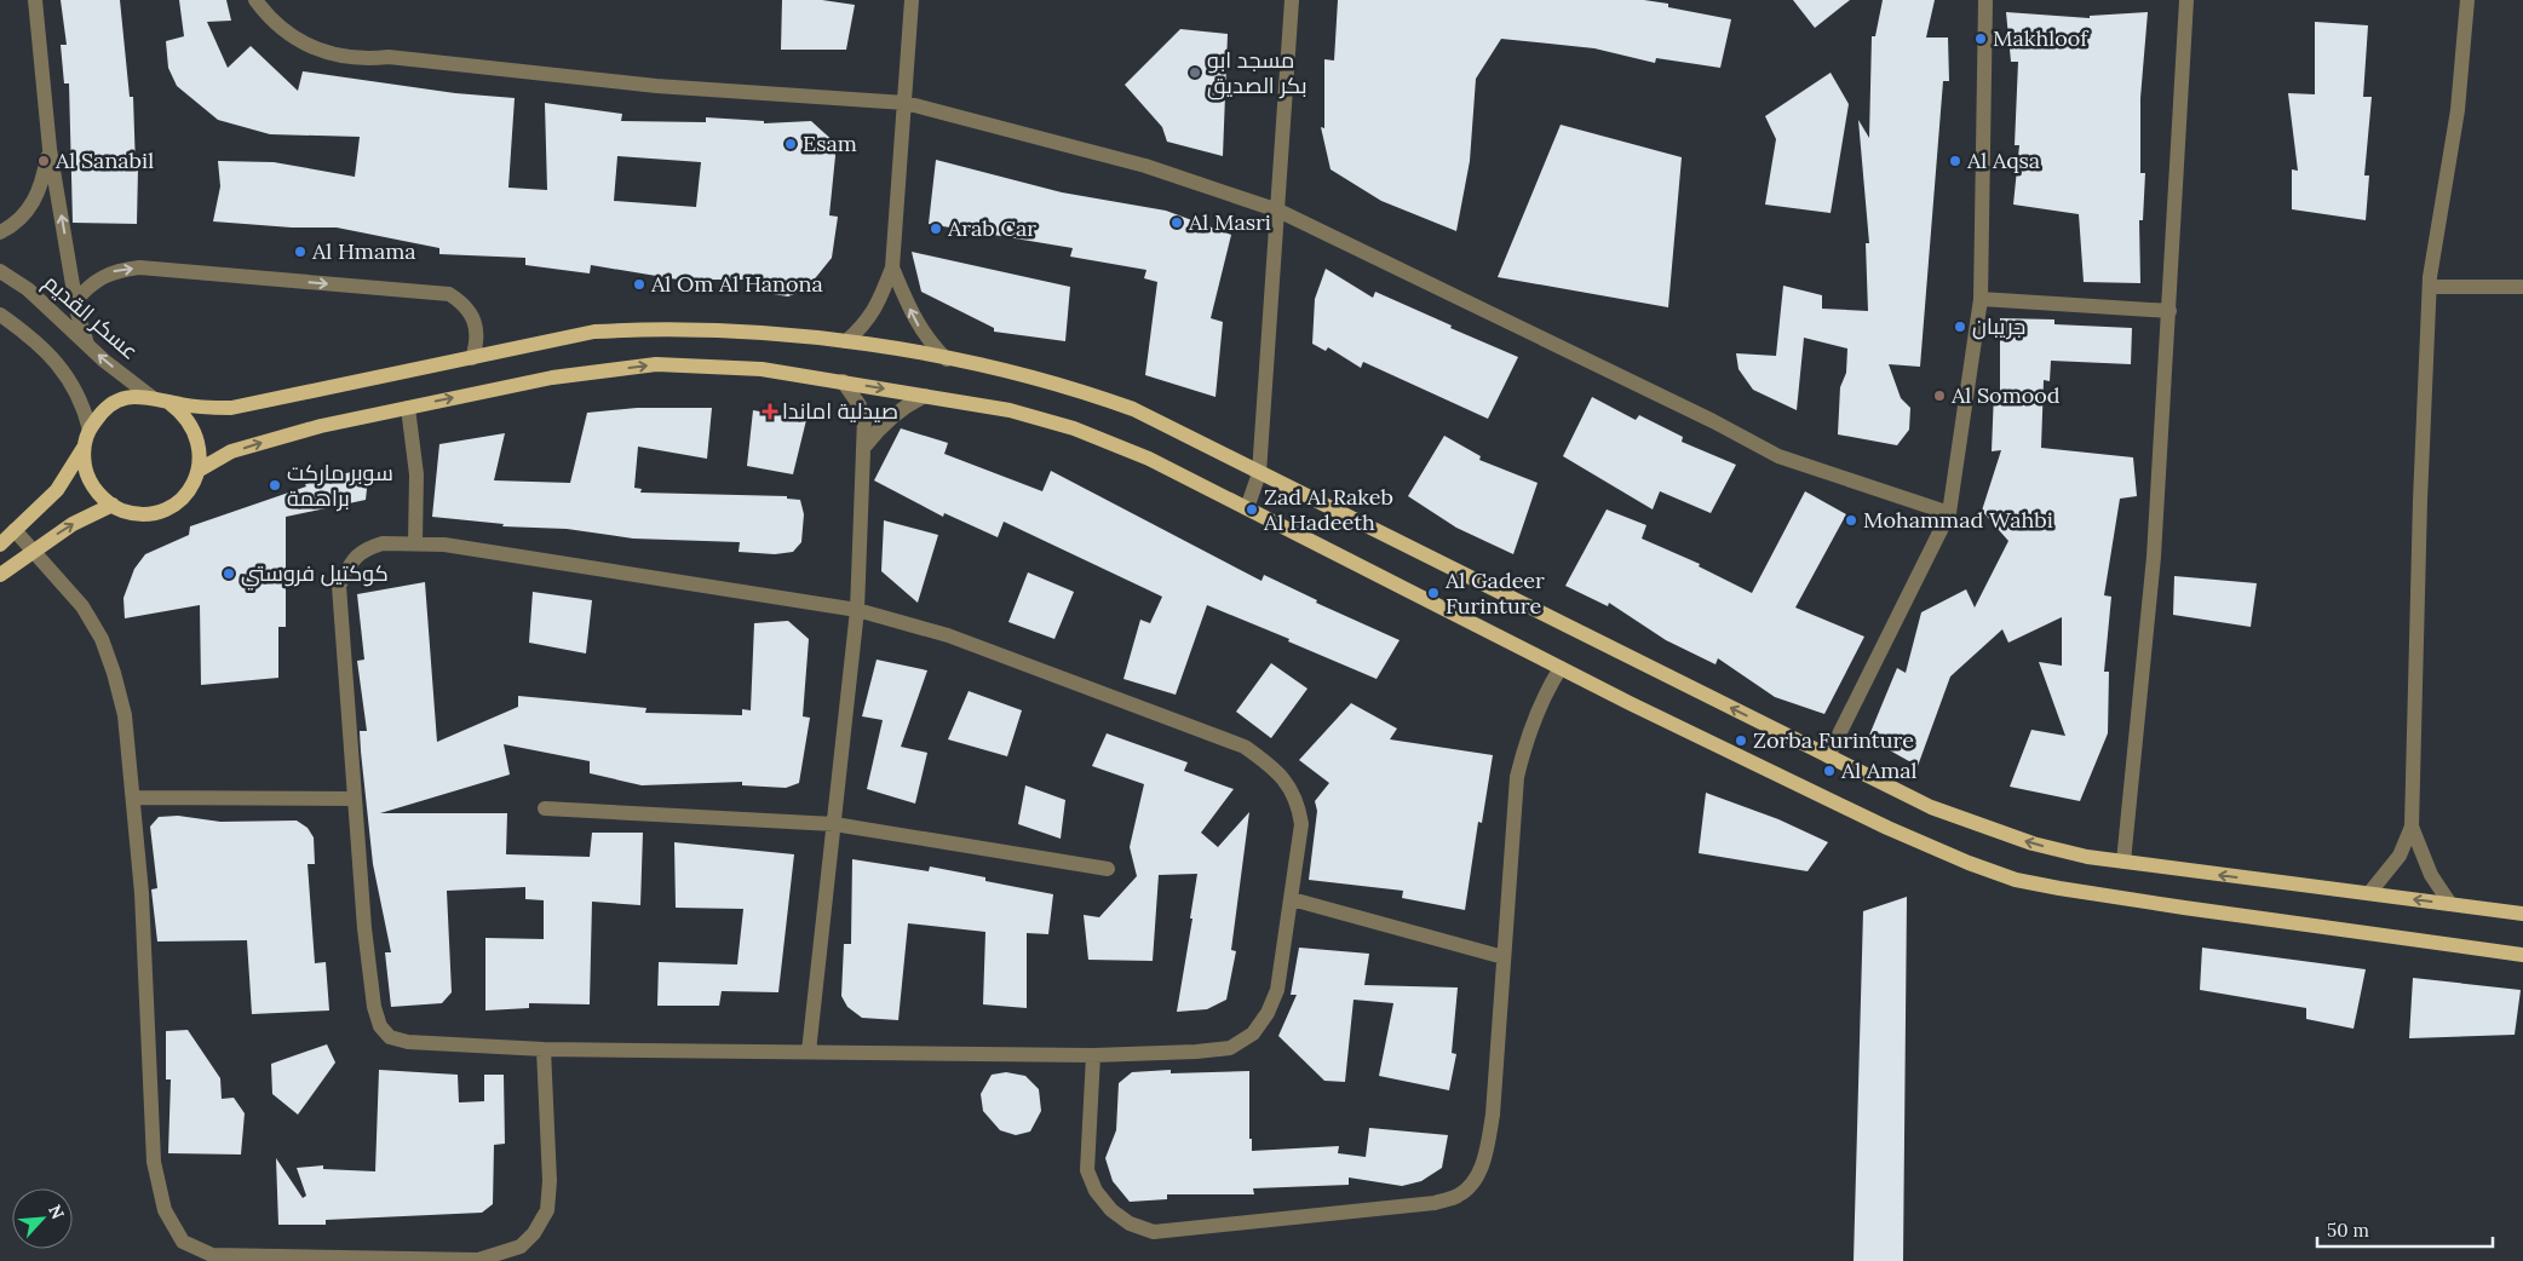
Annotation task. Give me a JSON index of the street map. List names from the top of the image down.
{
  "streets": {
    "street": ["عسكر القديم"]
  },
  "places": {
    "other": [
      "Makhloof",
      "مسجد ابو بكر الصديق",
      "Esam",
      "Al Sanabil",
      "Al Aqsa",
      "Al Masri",
      "Arab Car",
      "Al Hmama",
      "Al Om Al Hanona",
      "جريبان",
      "Al Somood",
      "سوبر ماركت براهمة",
      "Zad Al Rakeb Al Hadeeth",
      "Mohammad Wahbi",
      "كوكتيل فروستي",
      "Al Gadeer Furinture",
      "Zorba Furinture",
      "Al Amal"
    ],
    "health": ["صيدلية اماندا"]
  },
  "scale_bar": "50 m",
  "north": "top right"
}
